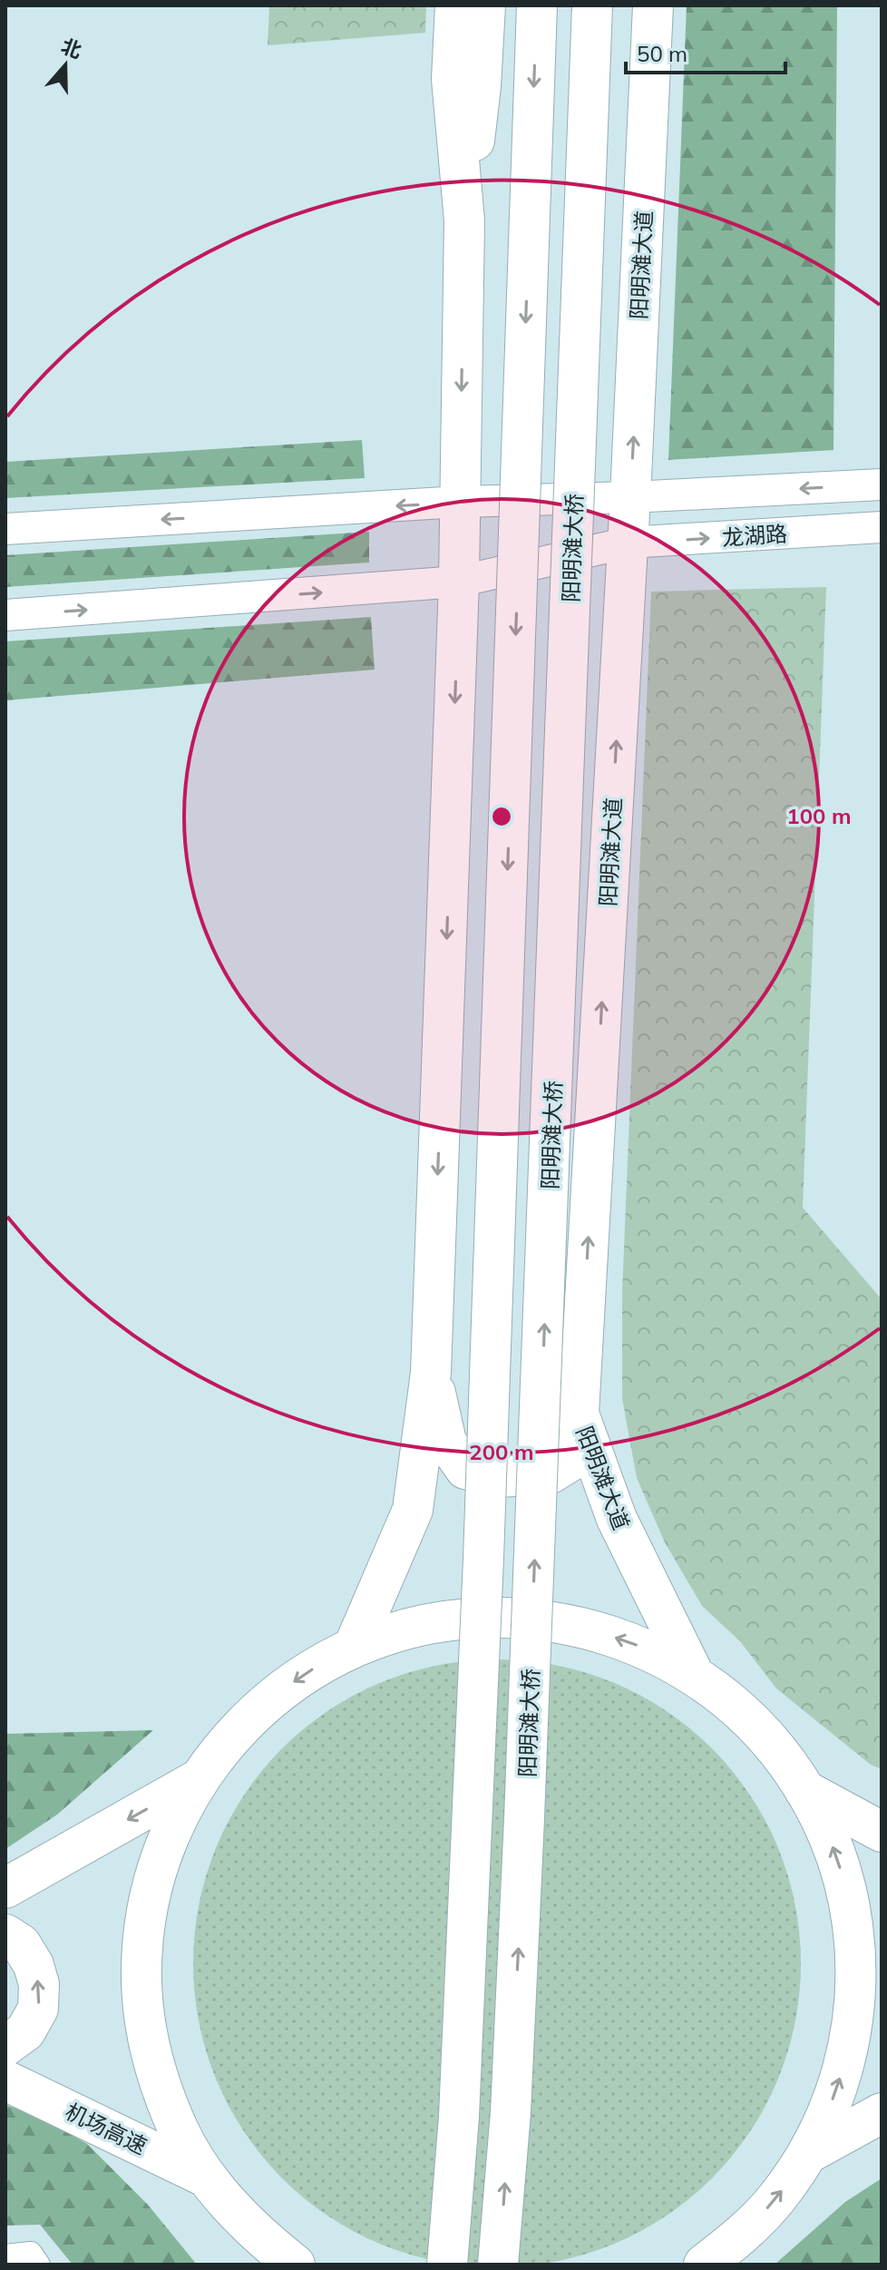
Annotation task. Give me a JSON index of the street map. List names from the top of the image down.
{
  "streets": {
    "highway": ["阳明滩大道", "阳明滩大桥", "机场高速"],
    "main road": ["龙湖路"]
  },
  "crossings": [
    ["阳明滩大道", "龙湖路"]
  ],
  "scale_bar": "50 m",
  "north": "top",
  "rings": ["100 m", "200 m"]
}
